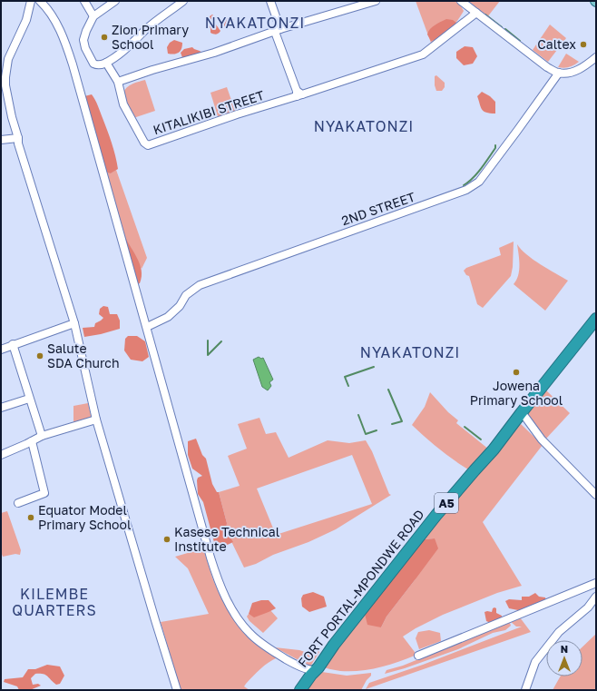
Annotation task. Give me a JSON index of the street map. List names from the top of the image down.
{
  "streets": {
    "highway": ["A5", "FORT PORTAL-MPONDWE ROAD"],
    "street": ["KITALIKIBI STREET", "2ND STREET"]
  },
  "districts": [
    "NYAKATONZI",
    "NYAKATONZI",
    "NYAKATONZI",
    "KILEMBE QUARTERS"
  ],
  "places": [
    "Zion Primary School",
    "Caltex",
    "Salute SDA Church",
    "Jowena Primary School",
    "Equator Model Primary School",
    "Kasese Technical Institute"
  ],
  "north": "top"
}
